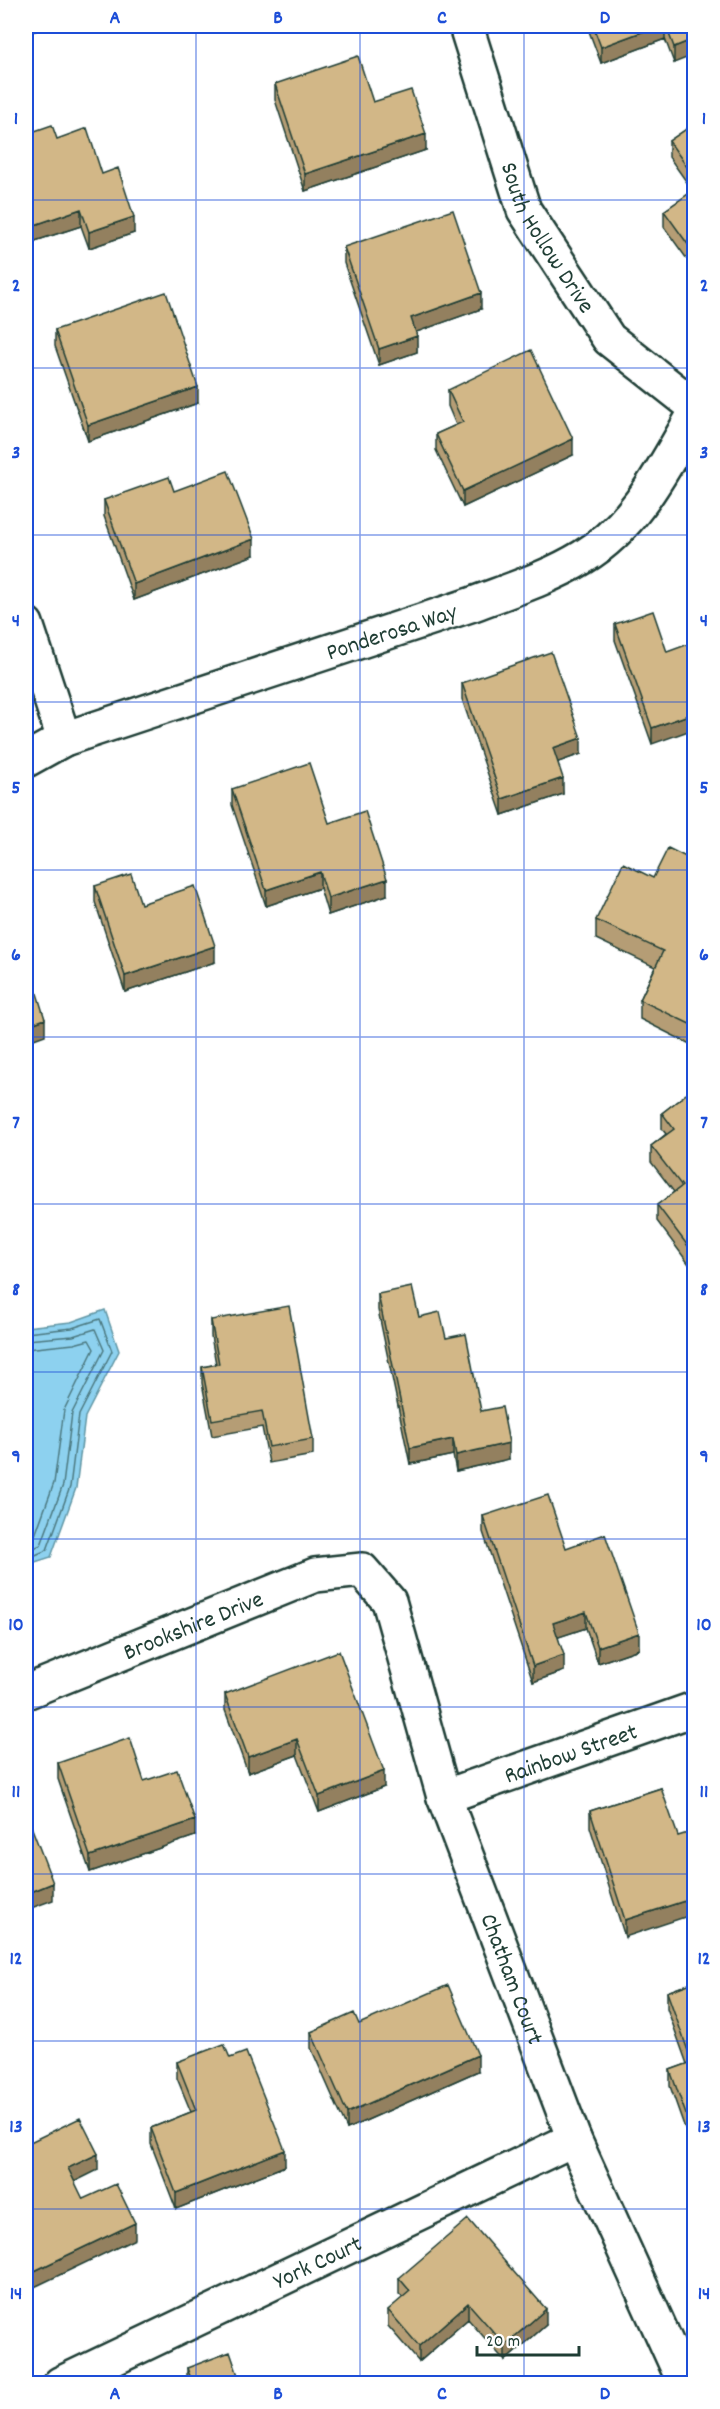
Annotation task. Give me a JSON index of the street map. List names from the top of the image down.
{
  "streets": {
    "street": [
      "South Hollow Drive",
      "Ponderosa Way",
      "Brookshire Drive",
      "Rainbow Street",
      "Chatham Court",
      "York Court"
    ]
  },
  "crossings": [
    ["Brookshire Drive", "Chatham Court"],
    ["Rainbow Street", "Chatham Court"],
    ["Chatham Court", "York Court"]
  ],
  "scale_bar": "20 m",
  "grid": {
    "columns": [
      "A",
      "B",
      "C",
      "D"
    ],
    "rows": [
      "1",
      "2",
      "3",
      "4",
      "5",
      "6",
      "7",
      "8",
      "9",
      "10",
      "11",
      "12",
      "13",
      "14"
    ]
  }
}
